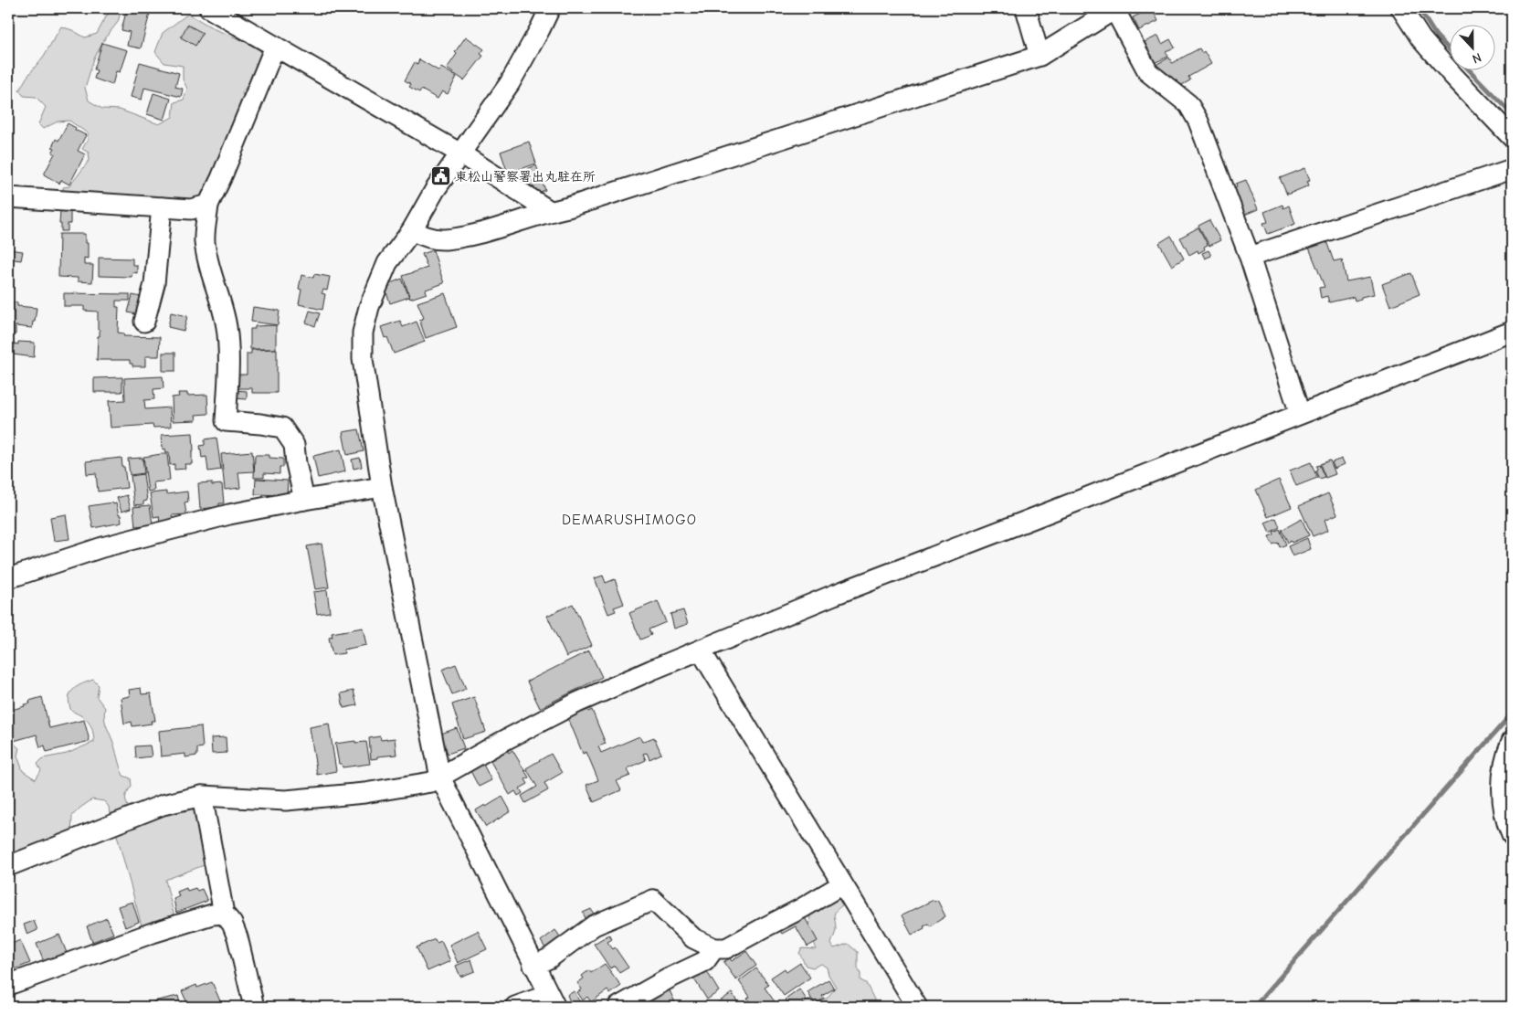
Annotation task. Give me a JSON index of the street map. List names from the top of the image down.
{
  "districts": ["DEMARUSHIMOGO"],
  "places": {
    "public building": ["東松山警察署出丸駐在所"]
  },
  "north": "bottom"
}
